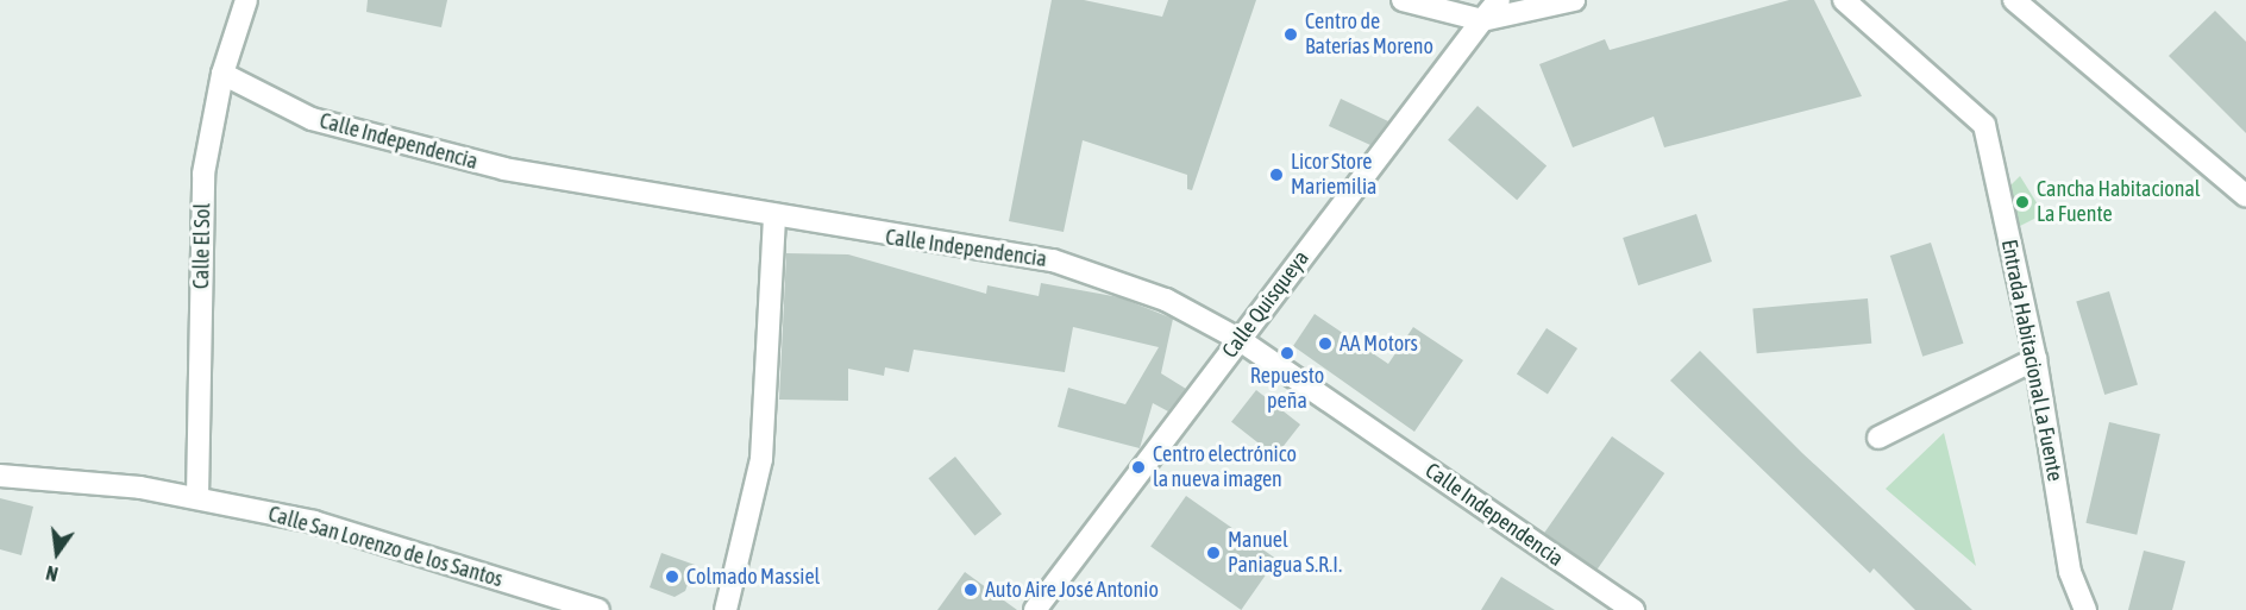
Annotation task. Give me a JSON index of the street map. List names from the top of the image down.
{
  "streets": {
    "street": [
      "Calle Independencia",
      "Calle El Sol",
      "Calle Quisqueya",
      "Entrada Habitacional La Fuente",
      "Calle San Lorenzo de los Santos"
    ]
  },
  "crossings": [
    ["Calle Independencia", "Calle El Sol"],
    ["Calle Independencia", "Calle Quisqueya"],
    ["Calle El Sol", "Calle San Lorenzo de los Santos"]
  ],
  "places": [
    "Centro de Baterías Moreno",
    "Licor Store Mariemilia",
    "Cancha Habitacional La Fuente",
    "AA Motors",
    "Repuesto peña",
    "Centro electrónico la nueva imagen",
    "Manuel Paniagua S.R.I.",
    "Colmado Massiel",
    "Auto Aire José Antonio"
  ],
  "north": "bottom"
}
